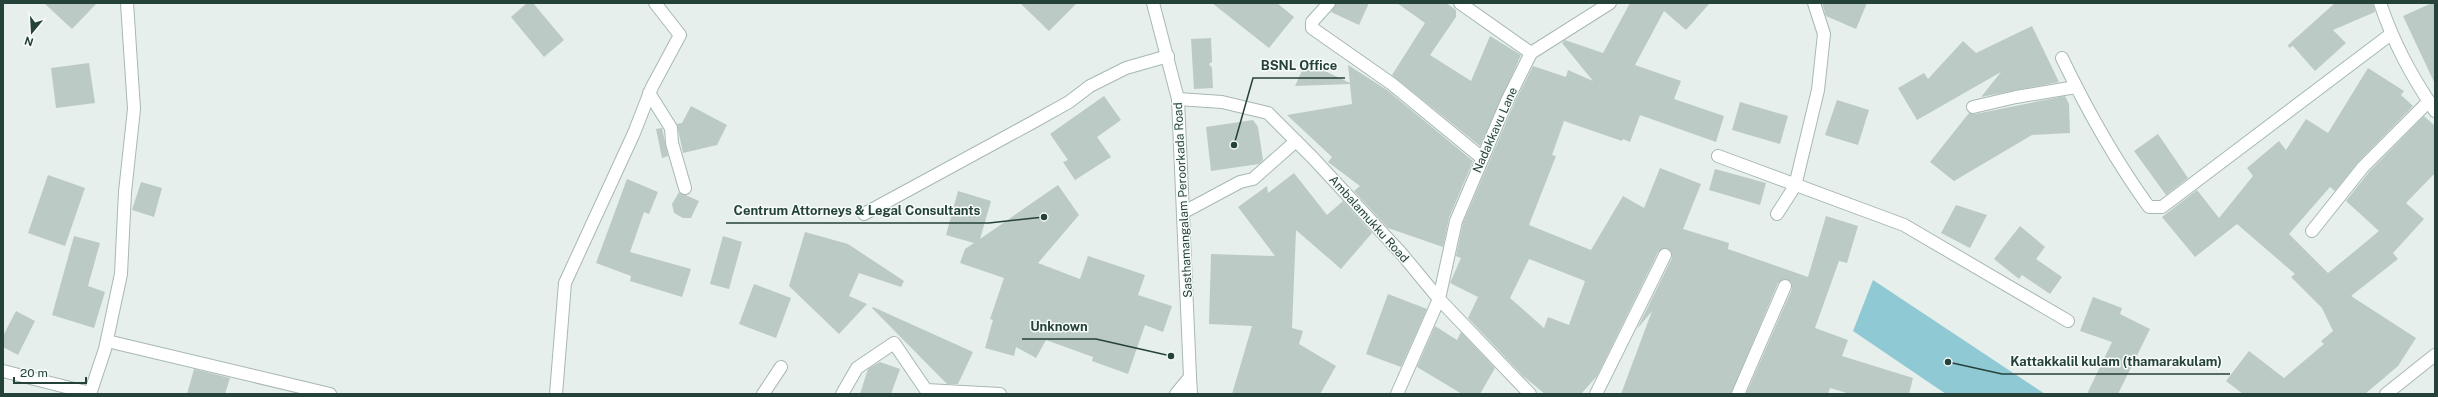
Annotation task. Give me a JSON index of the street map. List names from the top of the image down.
{
  "streets": {
    "street": ["Nadakkavu Lane", "Sasthamangalam Peroorkada Road", "Ambalamukku Road"]
  },
  "crossings": [
    ["Nadakkavu Lane", "Ambalamukku Road"],
    ["Sasthamangalam Peroorkada Road", "Ambalamukku Road"]
  ],
  "places": [
    "BSNL Office",
    "Centrum Attorneys & Legal Consultants",
    "Unknown",
    "Kattakkalil kulam (thamarakulam)"
  ],
  "scale_bar": "20 m",
  "north": "bottom"
}
